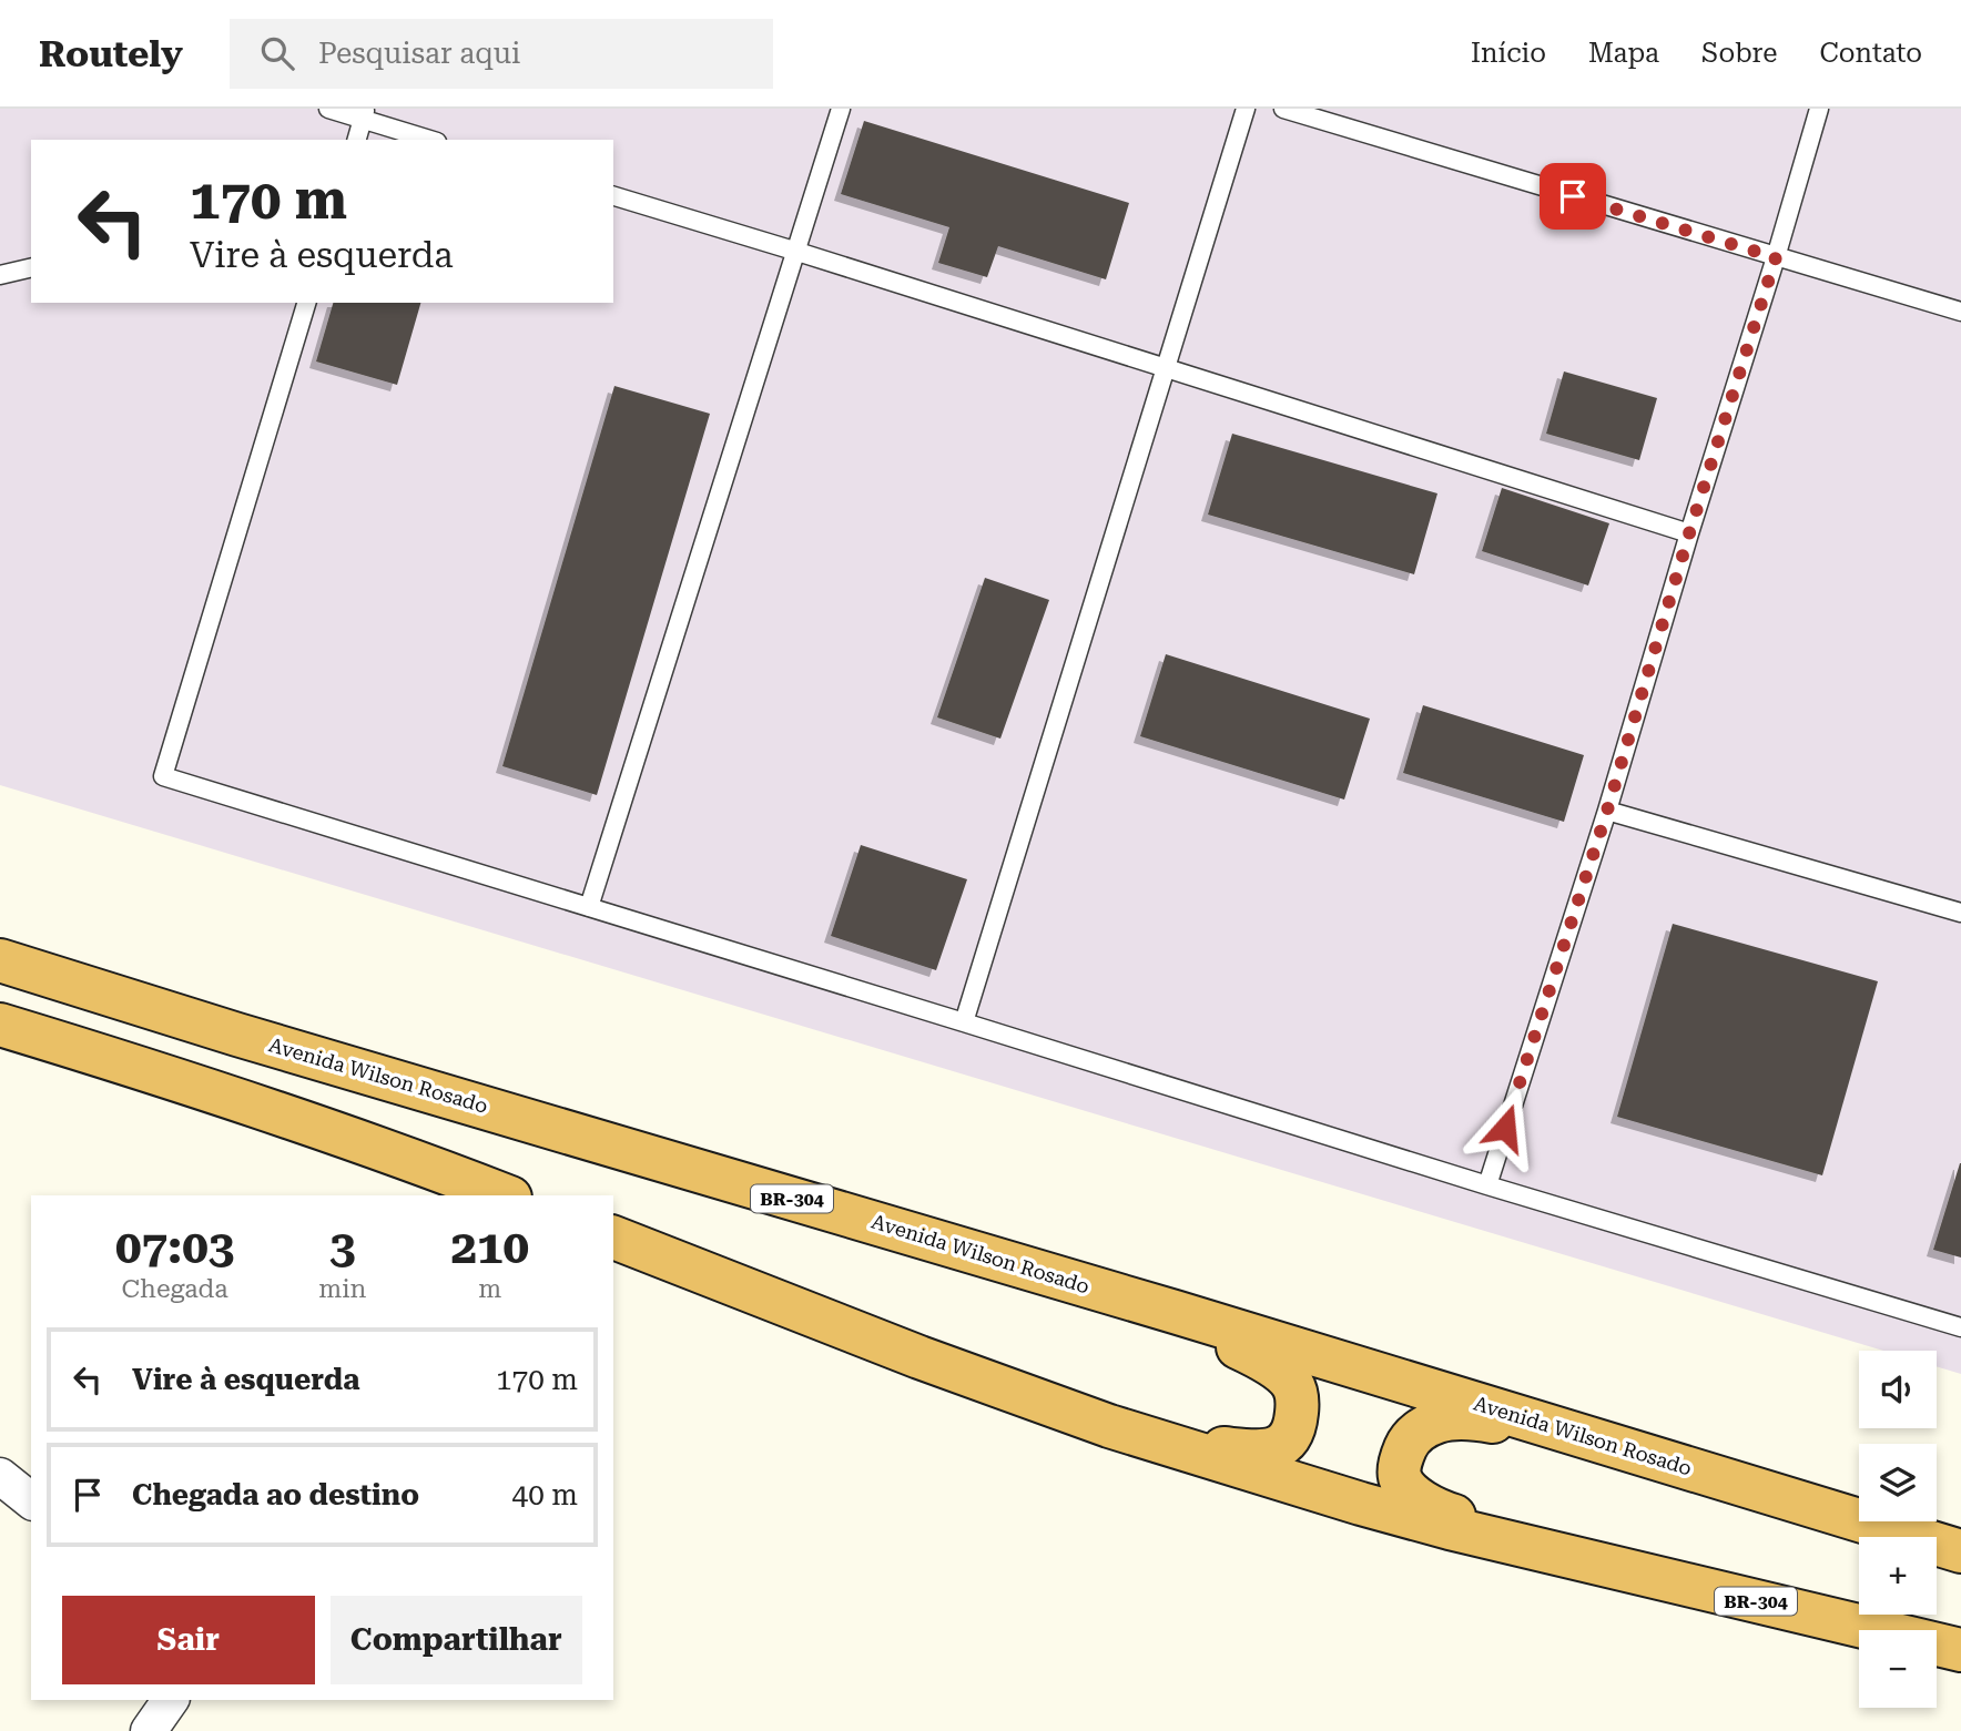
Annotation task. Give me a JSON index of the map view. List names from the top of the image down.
{
  "streets": {
    "highway": ["Avenida Wilson Rosado", "BR-304"]
  },
  "page": {
    "header": "Routely",
    "search": "Pesquisar aqui",
    "nav": [
      "Início",
      "Mapa",
      "Sobre",
      "Contato"
    ],
    "turn": ["170 m", "Vire à esquerda"],
    "eta": [
      "07:03",
      "Chegada",
      "3",
      "min",
      "210",
      "m"
    ],
    "list": [
      {
        "name": "Vire à esquerda",
        "value": "170 m"
      },
      {
        "name": "Chegada ao destino",
        "value": "40 m"
      }
    ],
    "map_buttons": ["+", "−"],
    "buttons": ["Sair", "Compartilhar"]
  }
}
